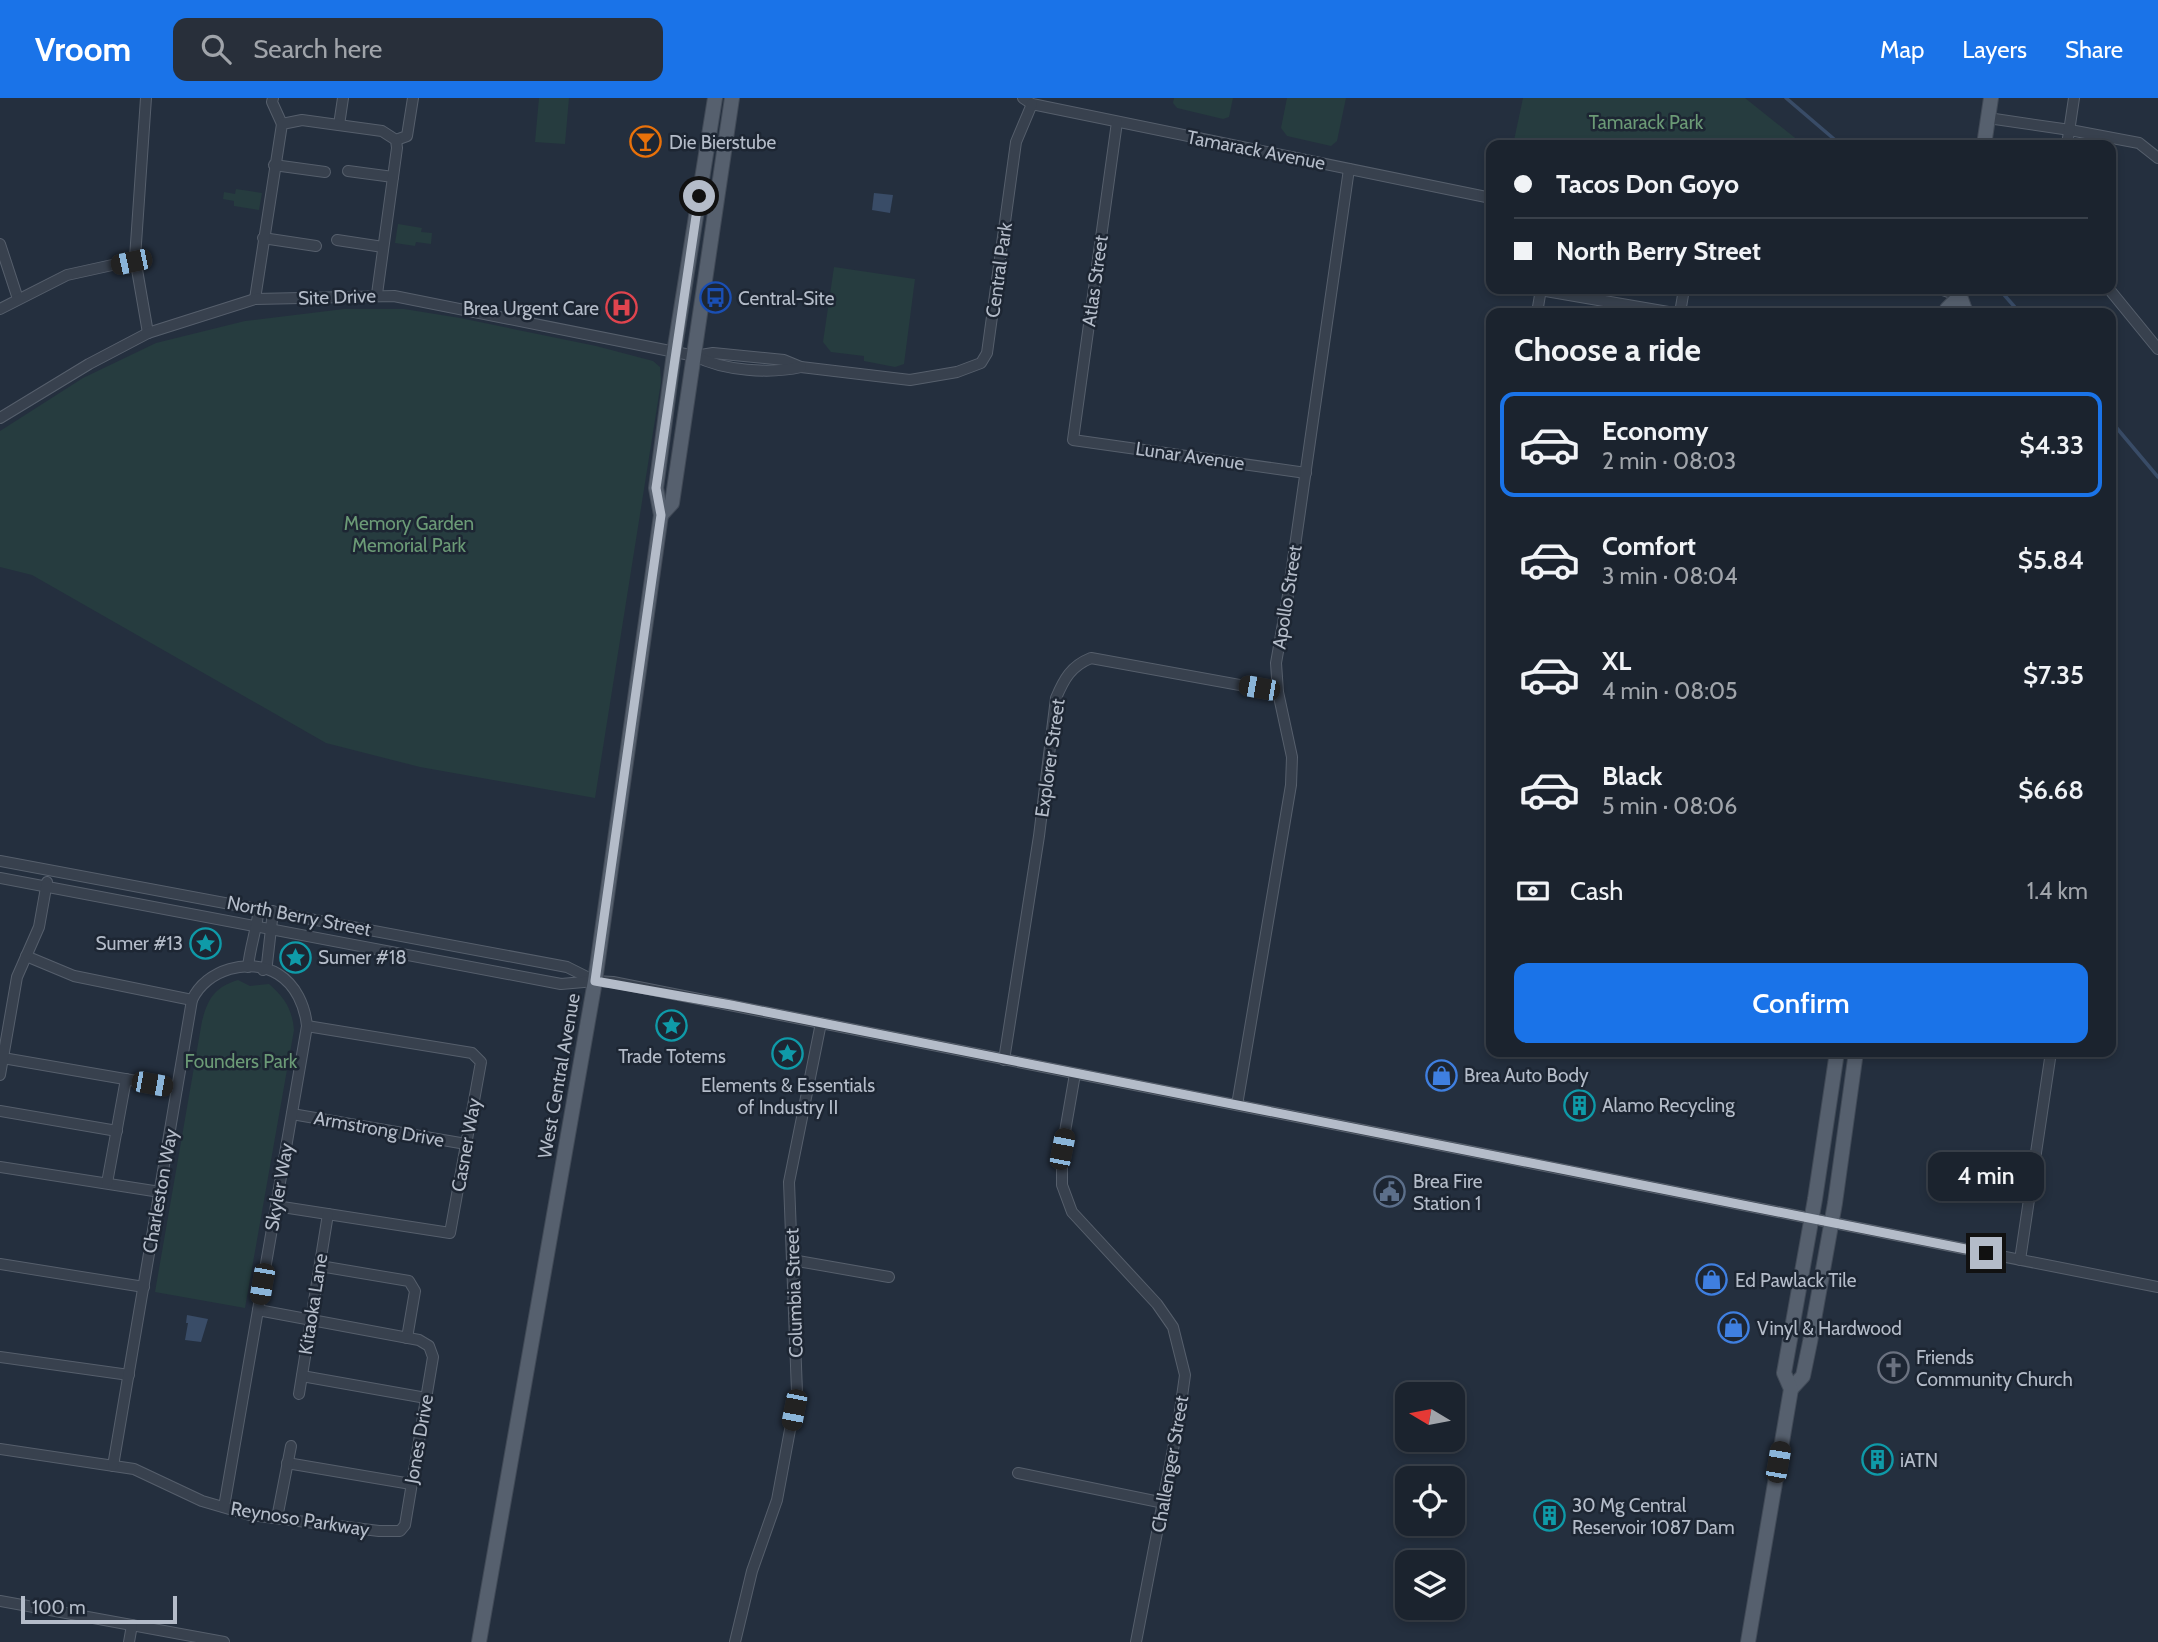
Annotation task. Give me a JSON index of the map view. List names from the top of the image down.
{
  "streets": {
    "main road": ["West Central Avenue"],
    "street": [
      "Tamarack Avenue",
      "Central Park",
      "Atlas Street",
      "Site Drive",
      "Lunar Avenue",
      "Apollo Street",
      "Explorer Street",
      "North Berry Street",
      "Armstrong Drive",
      "Casner Way",
      "Skyler Way",
      "Charleston Way",
      "Columbia Street",
      "Kitaoka Lane",
      "Jones Drive",
      "Challenger Street",
      "Reynoso Parkway"
    ]
  },
  "crossings": [
    ["Tamarack Avenue", "Central Park"],
    ["Tamarack Avenue", "Atlas Street"],
    ["Tamarack Avenue", "Apollo Street"],
    ["Central Park", "Site Drive"],
    ["Atlas Street", "Lunar Avenue"],
    ["Site Drive", "West Central Avenue"],
    ["Lunar Avenue", "Apollo Street"],
    ["Apollo Street", "Explorer Street"],
    ["Apollo Street", "North Berry Street"],
    ["Explorer Street", "North Berry Street"],
    ["North Berry Street", "West Central Avenue"],
    ["North Berry Street", "Columbia Street"],
    ["North Berry Street", "Challenger Street"],
    ["Armstrong Drive", "Casner Way"],
    ["Armstrong Drive", "Skyler Way"],
    ["Casner Way", "Skyler Way"],
    ["Casner Way", "Kitaoka Lane"],
    ["Skyler Way", "Reynoso Parkway"],
    ["Charleston Way", "Reynoso Parkway"],
    ["Jones Drive", "Reynoso Parkway"]
  ],
  "parks": ["Tamarack Park", "Memory Garden Memorial Park", "Founders Park"],
  "places": {
    "bar": ["Die Bierstube"],
    "bus stop": ["Central-Site"],
    "hospital": ["Brea Urgent Care"],
    "place": [
      "Sumer #13",
      "Sumer #18",
      "Trade Totems",
      "Elements & Essentials of Industry II"
    ],
    "shop": ["Brea Auto Body", "Ed Pawlack Tile", "Vinyl & Hardwood"],
    "building": ["Alamo Recycling", "iATN", "30 Mg Central Reservoir 1087 Dam"],
    "public building": ["Brea Fire Station 1"],
    "church": ["Friends Community Church"]
  },
  "scale_bar": "100 m",
  "north": "left",
  "page": {
    "header": "Vroom",
    "search": "Search here",
    "nav": ["Map", "Layers", "Share"],
    "banner": ["Tacos Don Goyo", "North Berry Street"],
    "heading": "Choose a ride",
    "list": [
      {
        "name": "Economy",
        "note": "2 min · 08:03",
        "value": "$4.33"
      },
      {
        "name": "Comfort",
        "note": "3 min · 08:04",
        "value": "$5.84"
      },
      {
        "name": "XL",
        "note": "4 min · 08:05",
        "value": "$7.35"
      },
      {
        "name": "Black",
        "note": "5 min · 08:06",
        "value": "$6.68"
      }
    ],
    "pay": ["Cash", "1.4 km"],
    "buttons": "Confirm",
    "bubble": "4 min",
    "scale": "100 m"
  }
}
